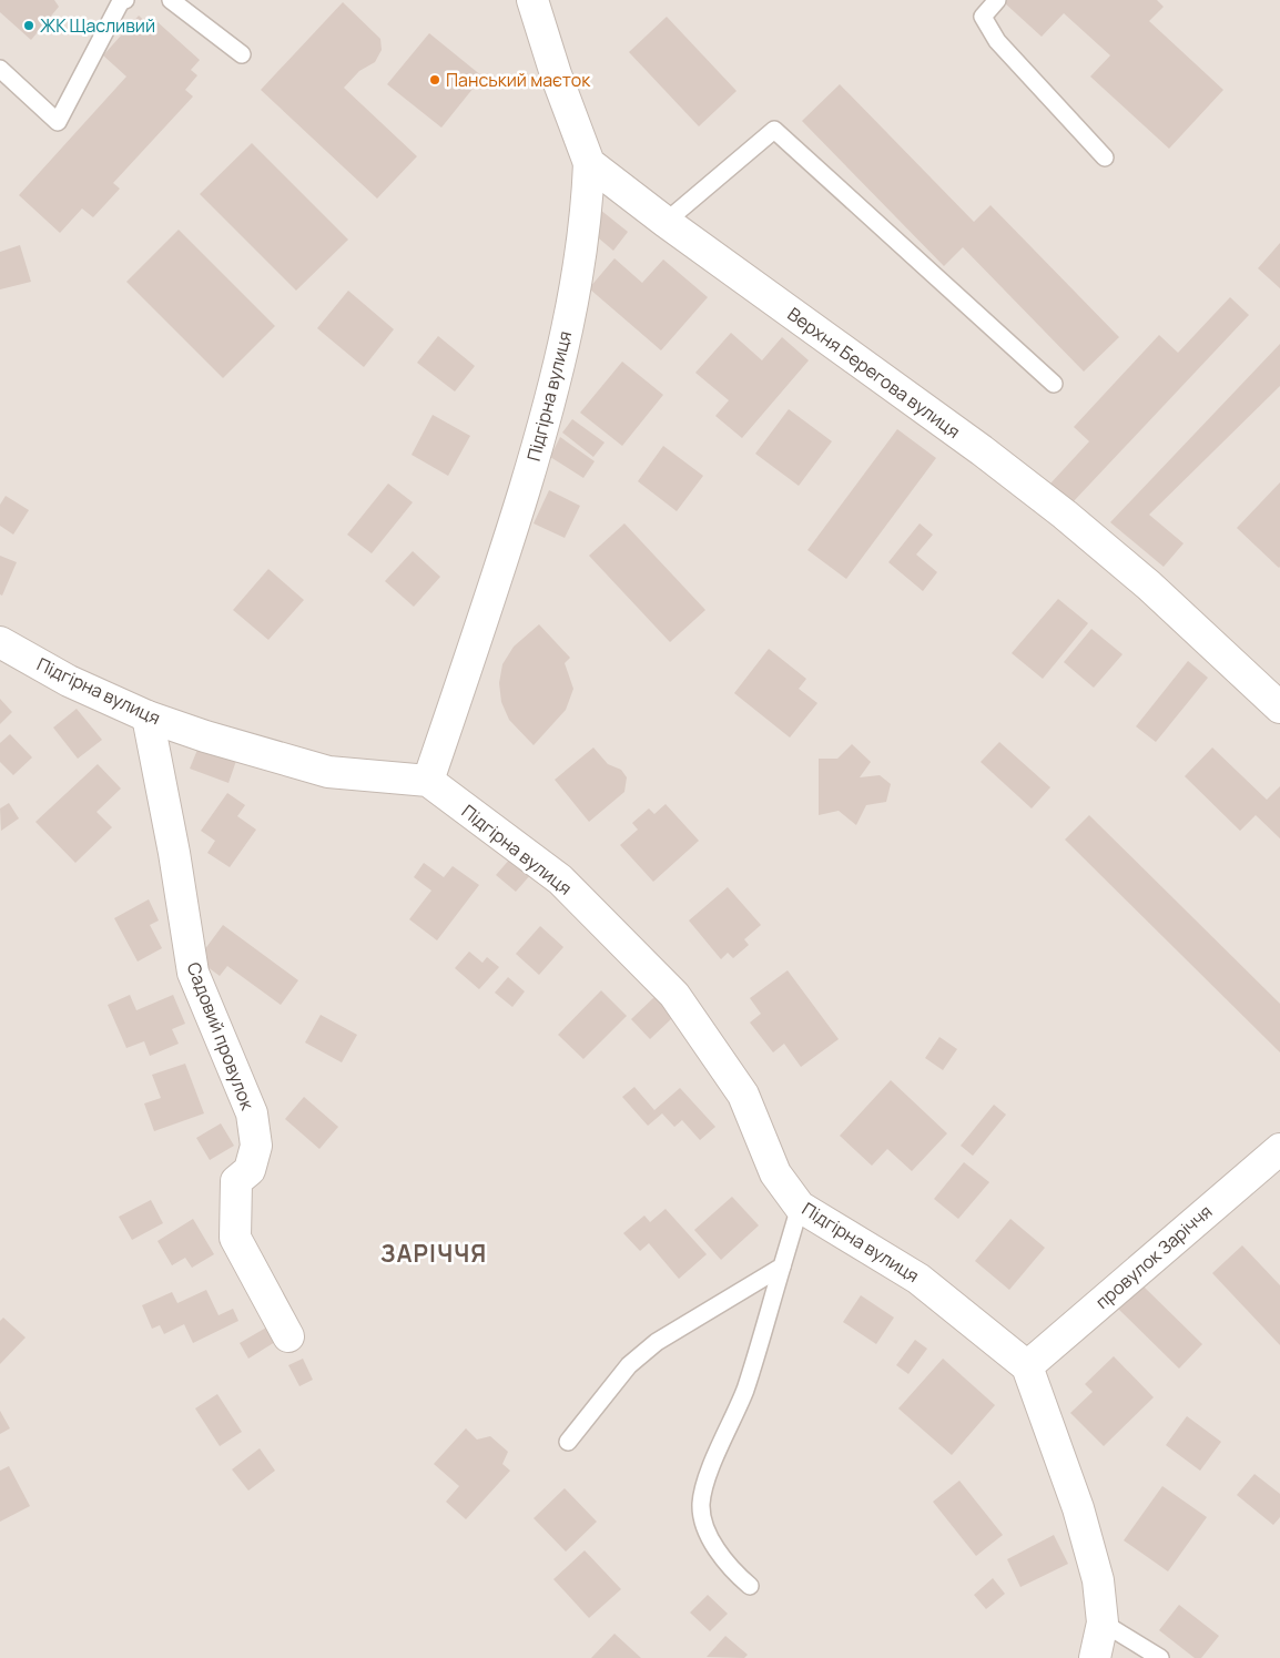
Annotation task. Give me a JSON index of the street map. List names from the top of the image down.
{
  "streets": {
    "street": [
      "Верхня Берегова вулиця",
      "Підгірна вулиця",
      "Садовий провулок",
      "провулок Заріччя"
    ]
  },
  "crossings": [
    ["Верхня Берегова вулиця", "Підгірна вулиця"],
    ["Підгірна вулиця", "Садовий провулок"],
    ["Підгірна вулиця", "провулок Заріччя"]
  ],
  "districts": ["ЗАРІЧЧЯ"],
  "places": ["ЖК Щасливий", "Панський маєток"]
}
